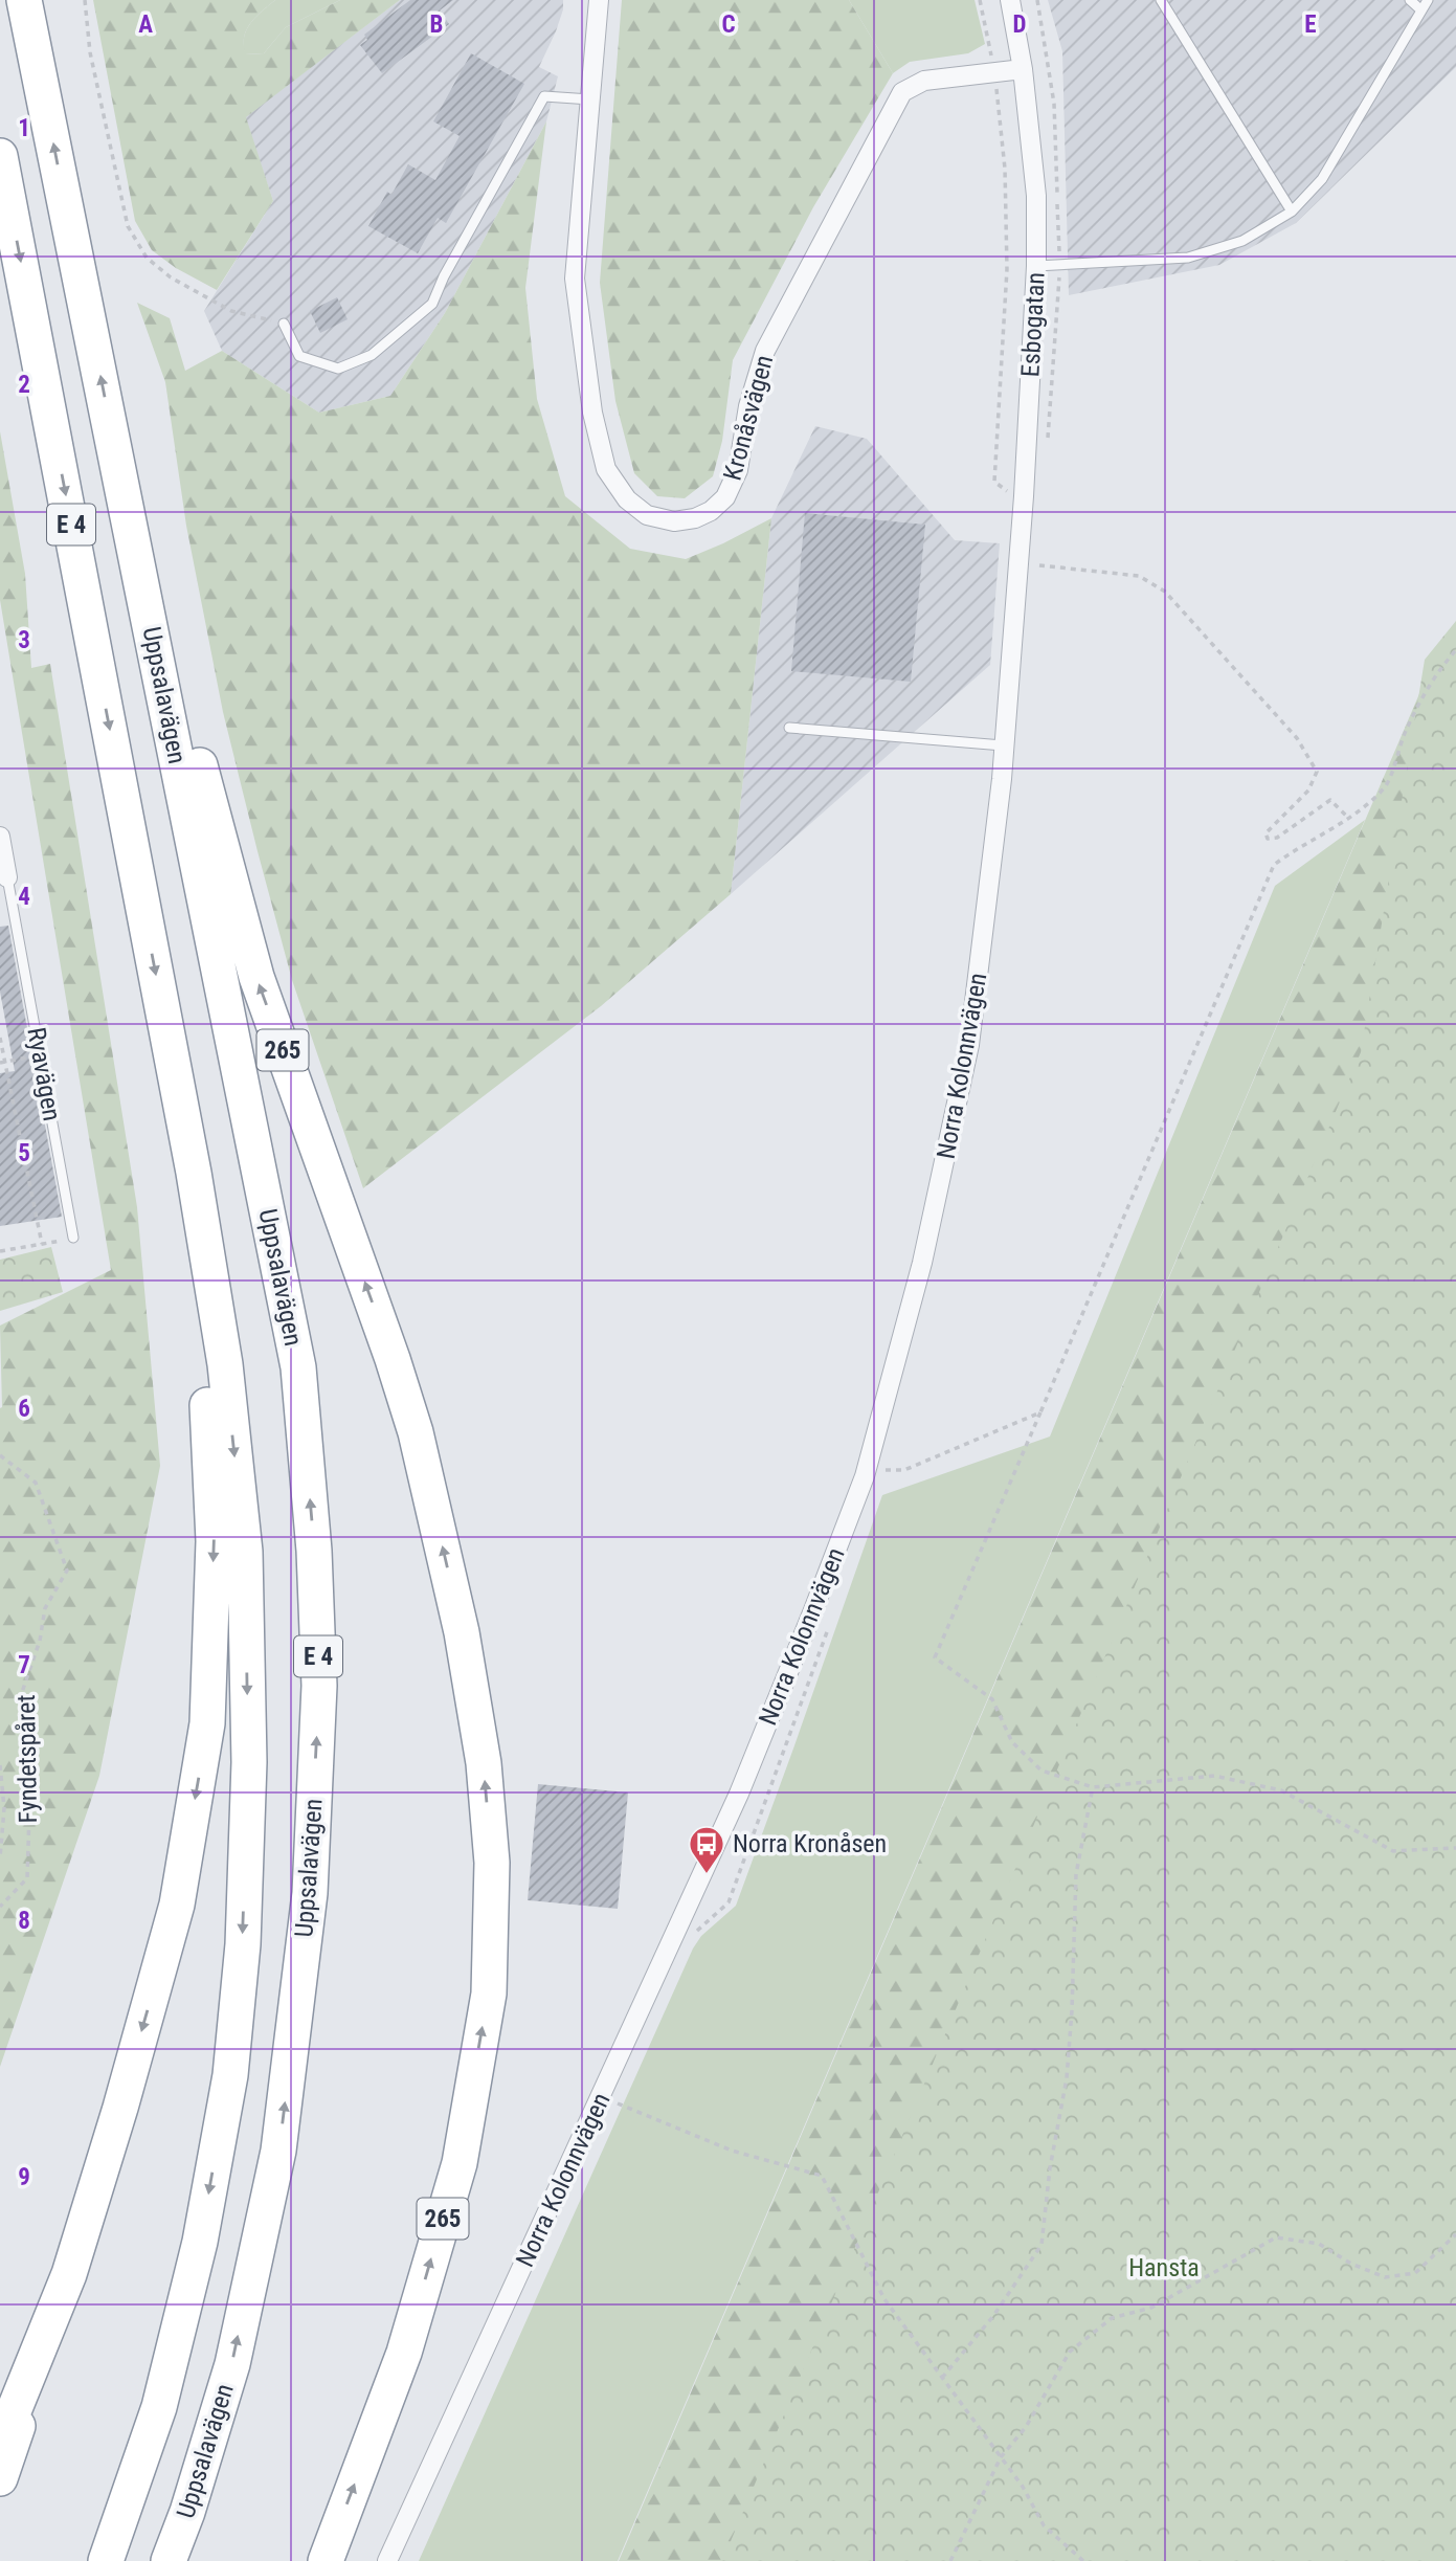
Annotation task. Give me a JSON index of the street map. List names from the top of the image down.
{
  "streets": {
    "highway": ["E 4", "Uppsalavägen", "265"],
    "street": [
      "Esbogatan",
      "Kronåsvägen",
      "Norra Kolonnvägen",
      "Ryavägen"
    ],
    "path": ["Fyndetspåret"]
  },
  "crossings": [
    ["Esbogatan", "Kronåsvägen"],
    ["Esbogatan", "Norra Kolonnvägen"],
    ["Uppsalavägen", "265"]
  ],
  "parks": ["Hansta"],
  "places": {
    "bus stop": ["Norra Kronåsen"]
  },
  "grid": {
    "columns": [
      "A",
      "B",
      "C",
      "D",
      "E"
    ],
    "rows": [
      "1",
      "2",
      "3",
      "4",
      "5",
      "6",
      "7",
      "8",
      "9"
    ]
  }
}
